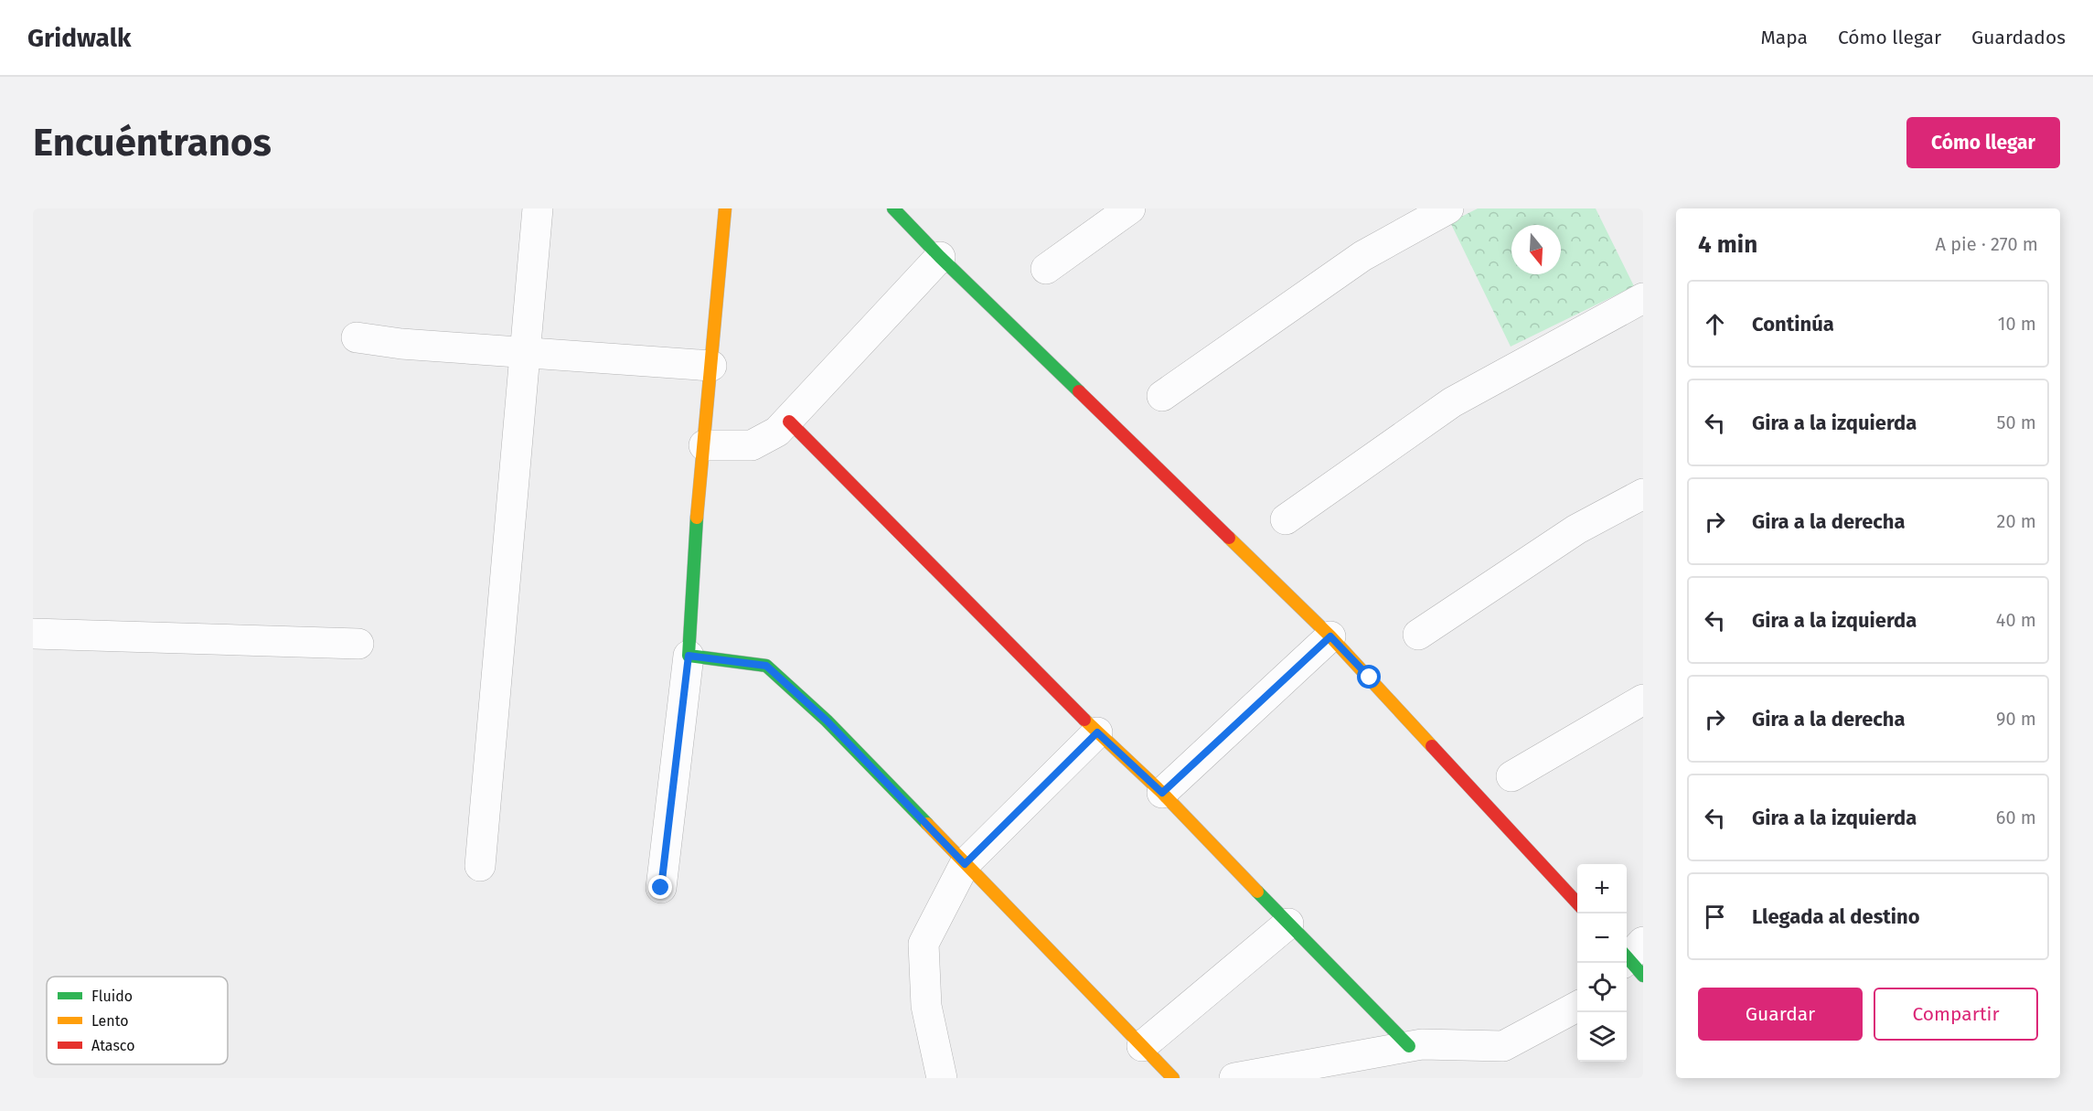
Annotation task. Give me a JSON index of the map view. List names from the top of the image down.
{
  "legend": ["Fluido", "Lento", "Atasco"],
  "north": "bottom",
  "page": {
    "header": "Gridwalk",
    "nav": ["Mapa", "Cómo llegar", "Guardados"],
    "buttons": [
      "Cómo llegar",
      ["Guardar", "Compartir"]
    ],
    "title": "Encuéntranos",
    "heading": ["4 min", "A pie · 270 m"],
    "list": [
      ["Continúa", "10 m"],
      ["Gira a la izquierda", "50 m"],
      ["Gira a la derecha", "20 m"],
      ["Gira a la izquierda", "40 m"],
      ["Gira a la derecha", "90 m"],
      ["Gira a la izquierda", "60 m"],
      "Llegada al destino"
    ],
    "map_buttons": ["+", "−"]
  }
}
